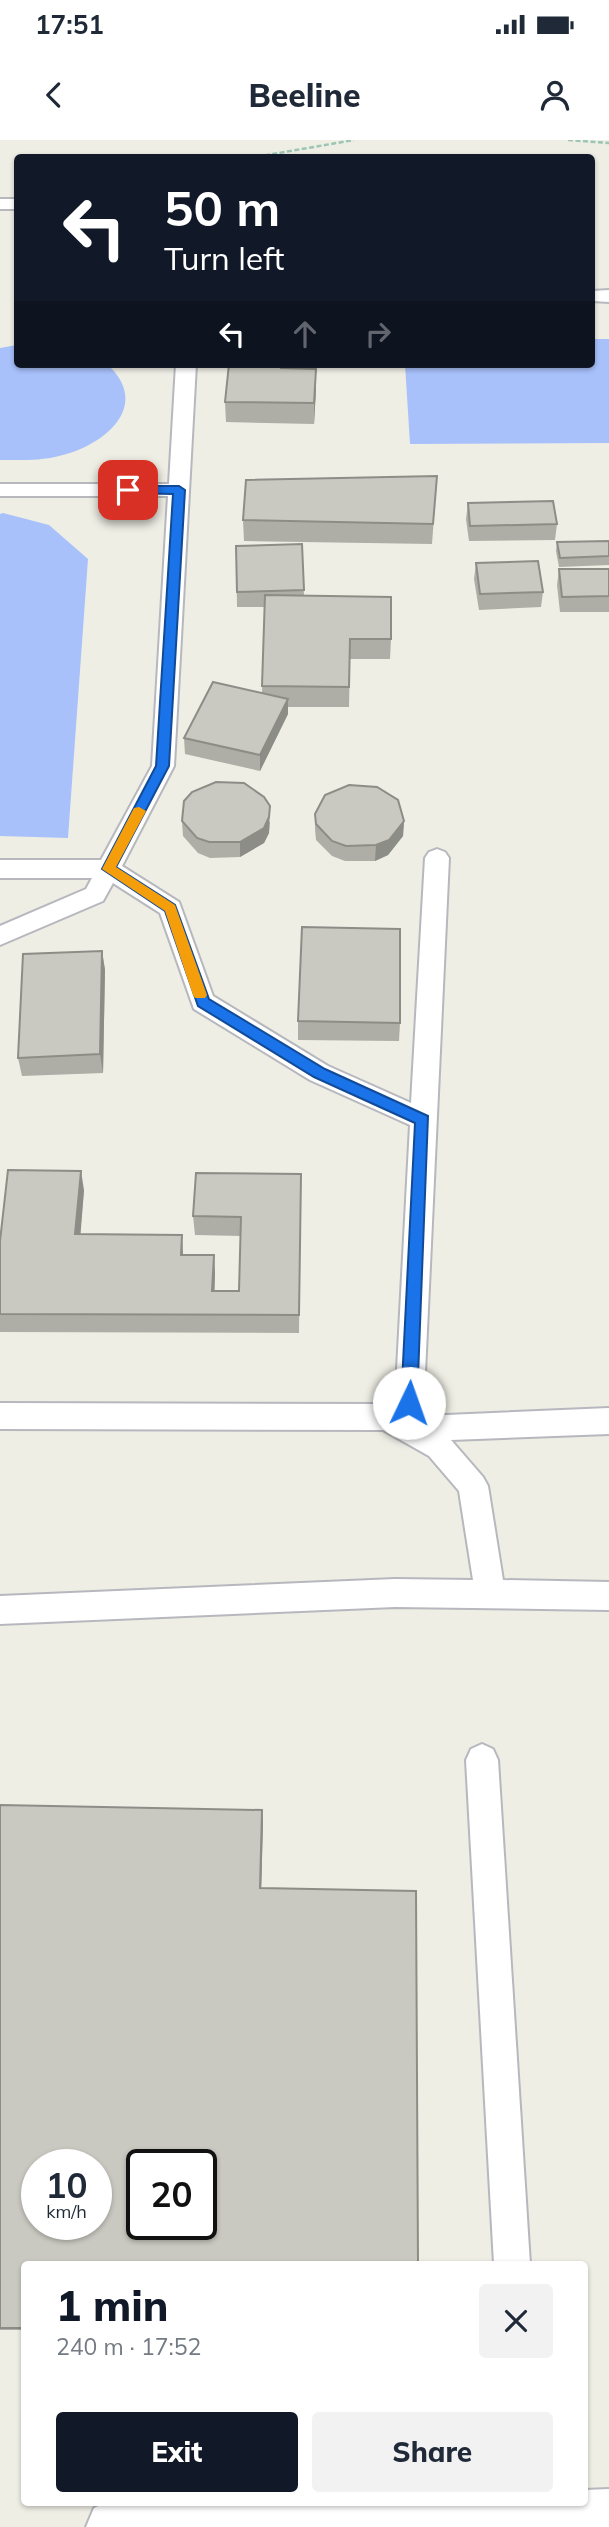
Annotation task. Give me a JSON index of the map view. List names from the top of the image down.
{
  "page": {
    "status": "17:51",
    "header": "Beeline",
    "turn": ["50 m", "Turn left"],
    "speed": "10 km/h",
    "limit": "20",
    "heading": ["1 min", "240 m · 17:52"],
    "buttons": ["Exit", "Share"]
  }
}
